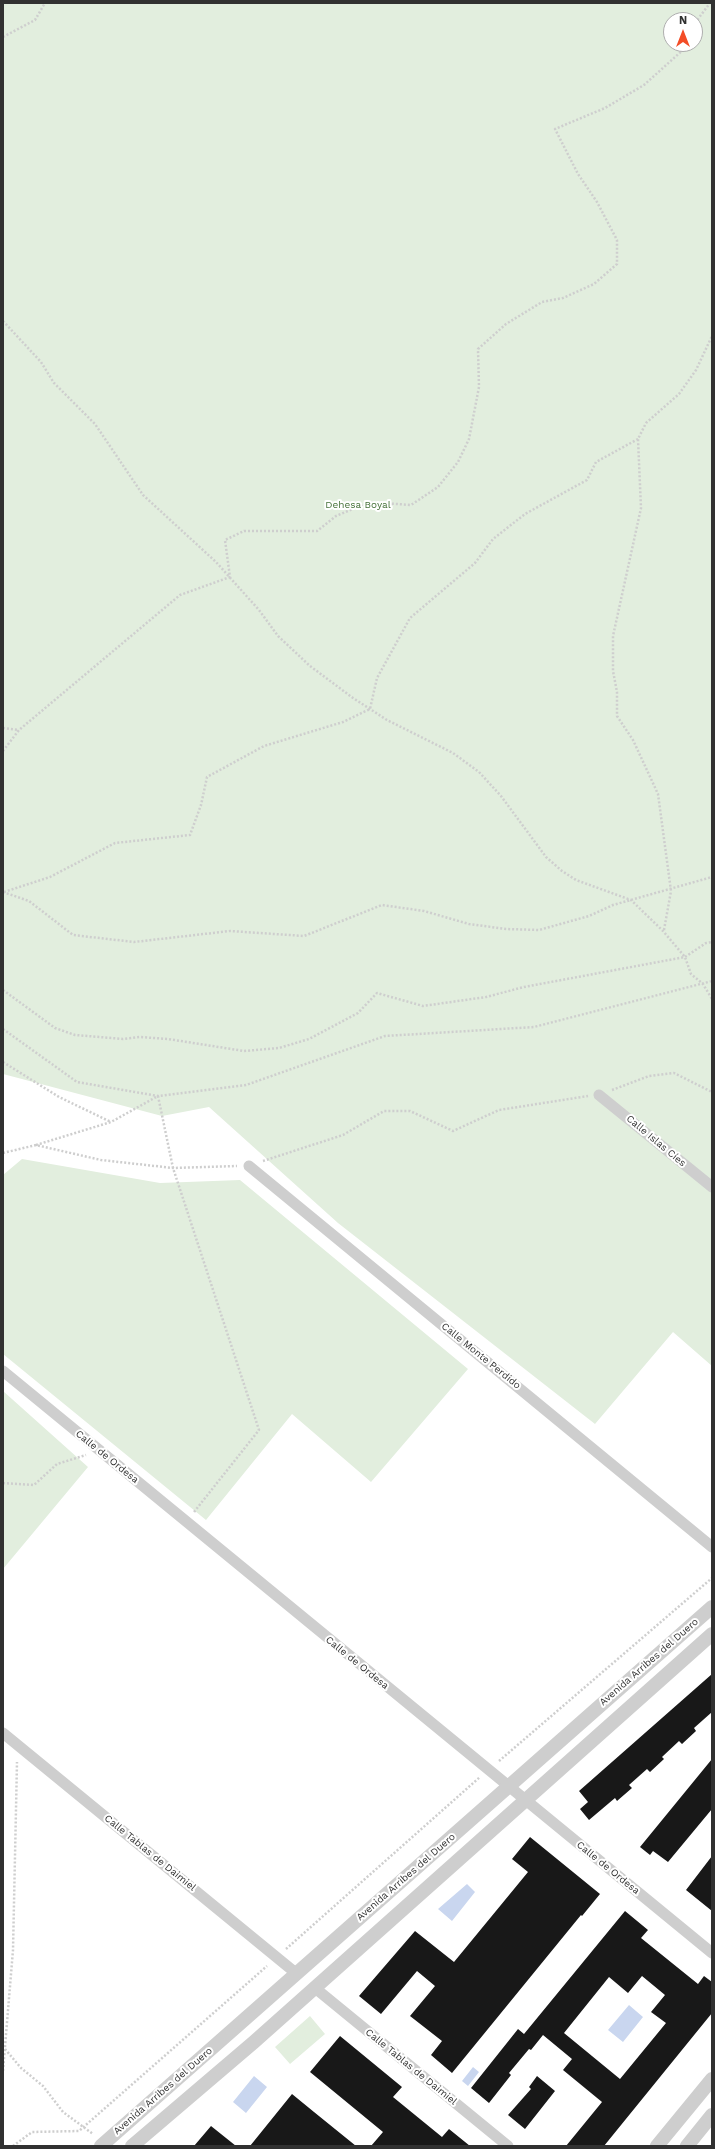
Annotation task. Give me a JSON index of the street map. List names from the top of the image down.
{
  "streets": {
    "street": [
      "Calle Islas Cíes",
      "Calle Monte Perdido",
      "Calle de Ordesa",
      "Avenida Arribes del Duero",
      "Calle Tablas de Daimiel"
    ]
  },
  "crossings": [
    ["Calle de Ordesa", "Avenida Arribes del Duero"],
    ["Avenida Arribes del Duero", "Calle Tablas de Daimiel"]
  ],
  "parks": ["Dehesa Boyal"],
  "north": "top"
}
